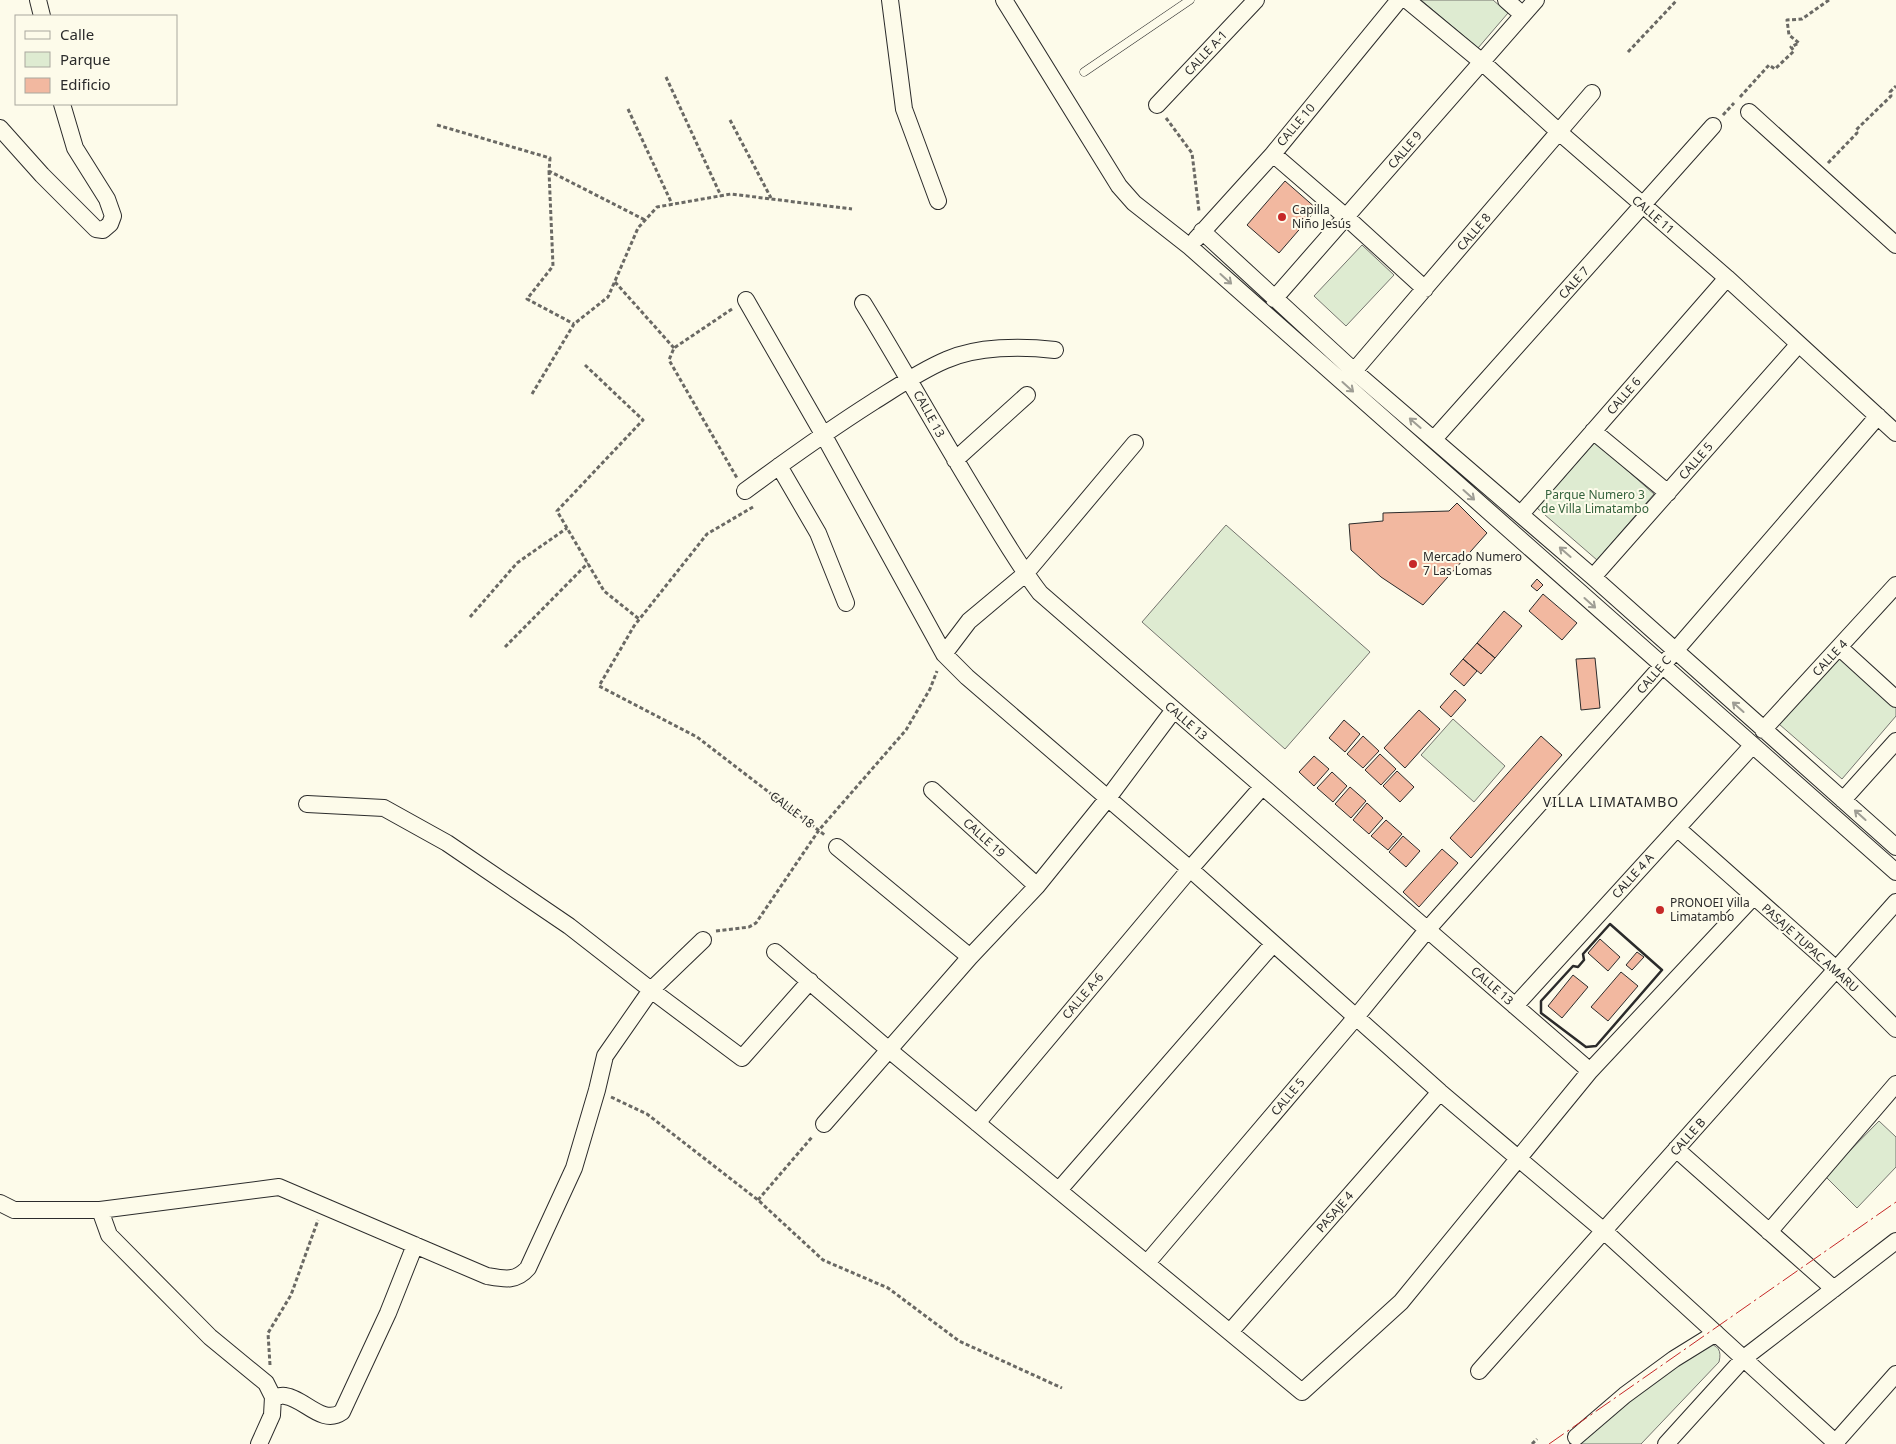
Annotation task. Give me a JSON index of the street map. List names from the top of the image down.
{
  "streets": {
    "street": [
      "CALLE A-1",
      "CALLE 10",
      "CALLE 9",
      "CALLE 11",
      "CALLE 8",
      "CALE 7",
      "CALLE 6",
      "CALLE 13",
      "CALLE 5",
      "CALLE 4",
      "CALLE C",
      "CALLE 19",
      "CALLE 4 A",
      "PASAJE TUPAC AMARU",
      "CALLE A-6",
      "CALLE B",
      "PASAJE 4"
    ],
    "path": ["CALLE 18"]
  },
  "crossings": [
    ["CALLE 9", "CALLE 11"],
    ["CALLE 11", "CALLE 8"],
    ["CALLE 11", "CALE 7"],
    ["CALLE 11", "CALLE 6"],
    ["CALLE 11", "CALLE 5"],
    ["CALLE 11", "CALLE C"],
    ["CALLE 13", "CALLE 5"],
    ["CALLE 13", "CALLE C"],
    ["CALLE 13", "CALLE 4 A"],
    ["CALLE 13", "CALLE A-6"],
    ["CALLE 5", "CALLE C"],
    ["CALLE 4 A", "PASAJE TUPAC AMARU"],
    ["PASAJE TUPAC AMARU", "CALLE B"]
  ],
  "districts": ["VILLA LIMATAMBO"],
  "parks": ["Parque Numero 3 de Villa Limatambo"],
  "places": ["Capilla Niño Jesús", "Mercado Numero 7 Las Lomas", "PRONOEI Villa Limatambo"],
  "legend": ["Calle", "Parque", "Edificio"]
}
